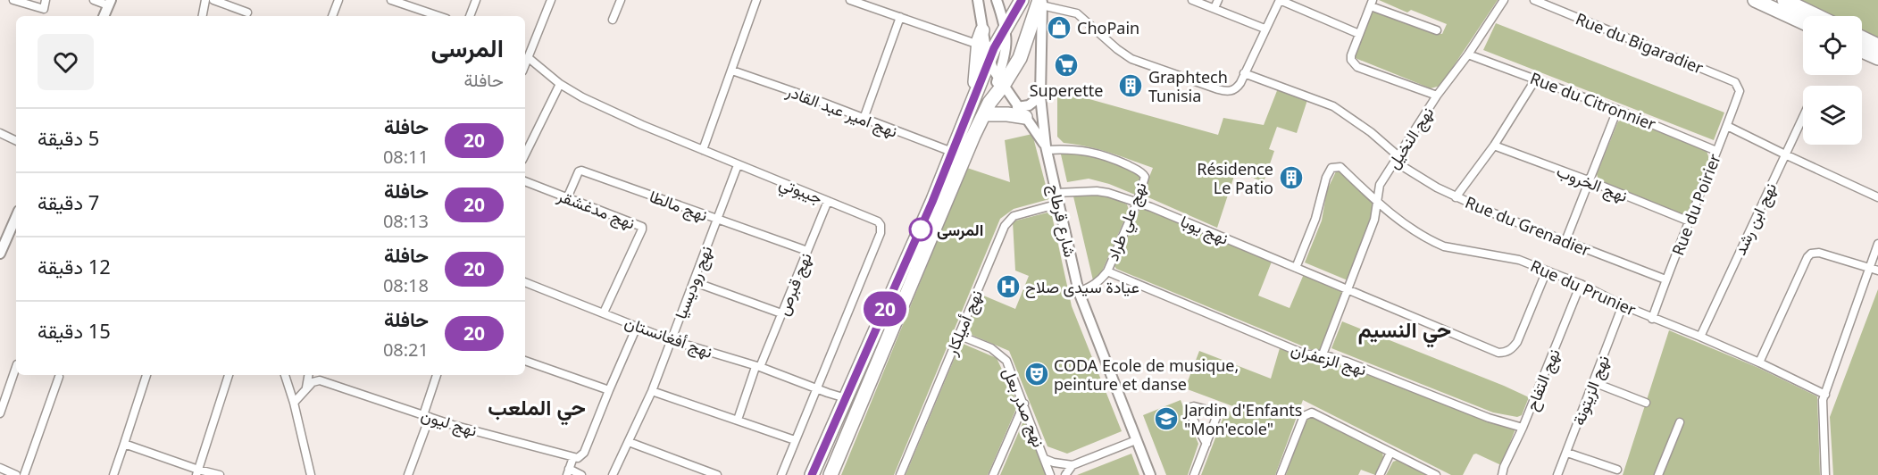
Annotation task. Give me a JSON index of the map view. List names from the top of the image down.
{
  "streets": {
    "street": [
      "Rue du Bigaradier",
      "Rue du Citronnier",
      "نهج امير عبد القادر",
      "نهج النخيل",
      "نهج الخروب",
      "جيبوتي",
      "Rue du Poirier",
      "نهج مالطا",
      "نهج مدغشقر",
      "نهج ابن رشد",
      "شارع قرطاج",
      "نهج علي طراد",
      "Rue du Grenadier",
      "نهج يوبا",
      "نهج روديسيا",
      "نهج قبرص",
      "Rue du Prunier",
      "نهج أميلكار",
      "نهج أفغانستان",
      "نهج الزعفران",
      "نهج التفاح",
      "نهج الزيتونة",
      "نهج صدر بعل",
      "نهج ليون"
    ]
  },
  "crossings": [
    ["Rue du Bigaradier", "Rue du Poirier"],
    ["Rue du Citronnier", "نهج النخيل"],
    ["Rue du Citronnier", "Rue du Poirier"],
    ["نهج النخيل", "Rue du Grenadier"],
    ["نهج النخيل", "نهج يوبا"],
    ["نهج النخيل", "Rue du Prunier"],
    ["نهج الخروب", "Rue du Poirier"],
    ["جيبوتي", "نهج روديسيا"],
    ["جيبوتي", "نهج قبرص"],
    ["جيبوتي", "نهج أفغانستان"],
    ["Rue du Poirier", "Rue du Grenadier"],
    ["Rue du Poirier", "Rue du Prunier"],
    ["نهج مالطا", "نهج مدغشقر"],
    ["نهج مالطا", "نهج روديسيا"],
    ["نهج مالطا", "نهج قبرص"],
    ["نهج مدغشقر", "نهج أفغانستان"],
    ["نهج ابن رشد", "Rue du Prunier"],
    ["شارع قرطاج", "نهج علي طراد"],
    ["شارع قرطاج", "نهج يوبا"],
    ["شارع قرطاج", "نهج أميلكار"],
    ["نهج علي طراد", "نهج يوبا"],
    ["نهج علي طراد", "نهج الزعفران"],
    ["نهج يوبا", "Rue du Prunier"],
    ["نهج روديسيا", "نهج أفغانستان"],
    ["نهج قبرص", "نهج أفغانستان"],
    ["Rue du Prunier", "نهج التفاح"],
    ["Rue du Prunier", "نهج الزيتونة"],
    ["نهج أميلكار", "نهج صدر بعل"],
    ["نهج الزعفران", "نهج التفاح"]
  ],
  "districts": ["حي النسيم", "حي الملعب"],
  "places": {
    "shop": ["ChoPain"],
    "supermarket": ["Superette"],
    "building": ["Graphtech Tunisia", "Résidence Le Patio"],
    "other": ["المرسى"],
    "hospital": ["عيادة سيدى صلاح"],
    "theatre": ["CODA Ecole de musique, peinture et danse"],
    "school or university": ["Jardin d'Enfants \"Mon'ecole\""]
  },
  "lines": ["bus line 20"],
  "page": {
    "on_map": "20",
    "heading": ["المرسى", "حافلة"],
    "list": [
      {
        "mark": "20",
        "name": "حافلة",
        "note": "08:11",
        "value": "5 دقيقة"
      },
      {
        "mark": "20",
        "name": "حافلة",
        "note": "08:13",
        "value": "7 دقيقة"
      },
      {
        "mark": "20",
        "name": "حافلة",
        "note": "08:18",
        "value": "12 دقيقة"
      },
      {
        "mark": "20",
        "name": "حافلة",
        "note": "08:21",
        "value": "15 دقيقة"
      }
    ]
  }
}
